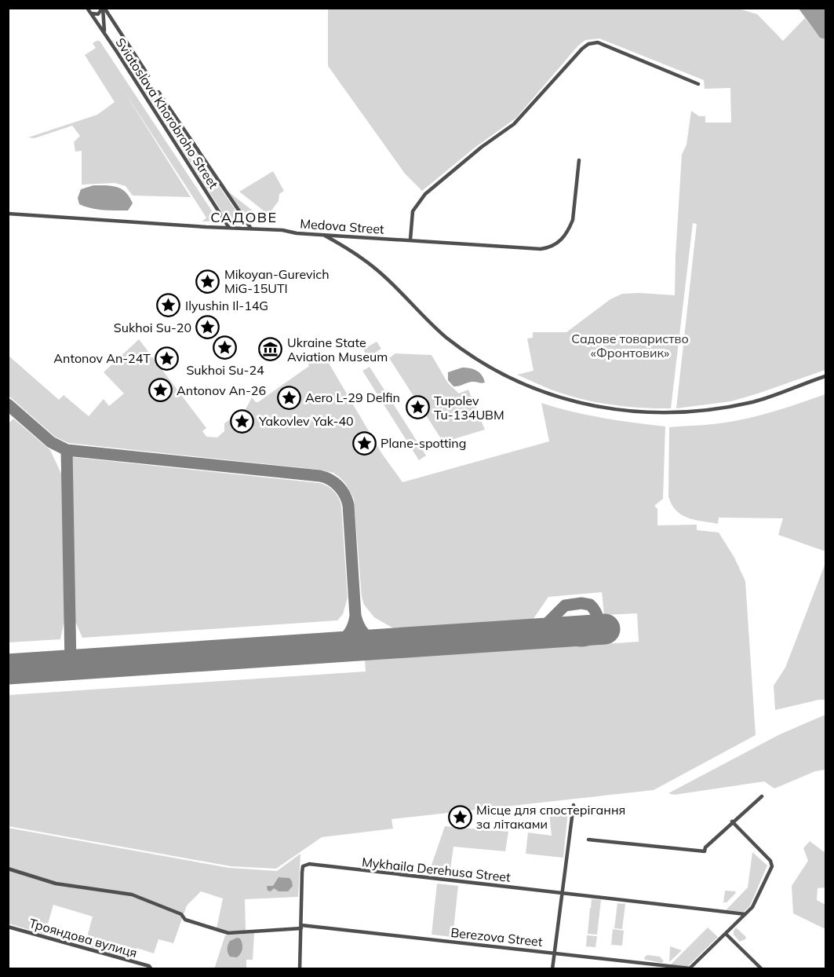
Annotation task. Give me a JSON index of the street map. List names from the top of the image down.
{
  "streets": {
    "street": [
      "Sviatoslava Khorobroho Street",
      "Medova Street",
      "Mykhaila Derehusa Street",
      "Berezova Street",
      "Трояндова вулиця"
    ]
  },
  "crossings": [
    ["Sviatoslava Khorobroho Street", "Medova Street"],
    ["Mykhaila Derehusa Street", "Berezova Street"]
  ],
  "districts": ["САДОВЕ"],
  "parks": ["Садове товариство «Фронтовик»"],
  "places": {
    "place": [
      "Mikoyan-Gurevich MiG-15UTI",
      "Ilyushin Il-14G",
      "Sukhoi Su-20",
      "Sukhoi Su-24",
      "Antonov An-24T",
      "Antonov An-26",
      "Aero L-29 Delfin",
      "Tupolev Tu-134UBM",
      "Yakovlev Yak-40",
      "Plane-spotting",
      "Місце для спостерігання за літаками"
    ],
    "museum": ["Ukraine State Aviation Museum"]
  }
}
